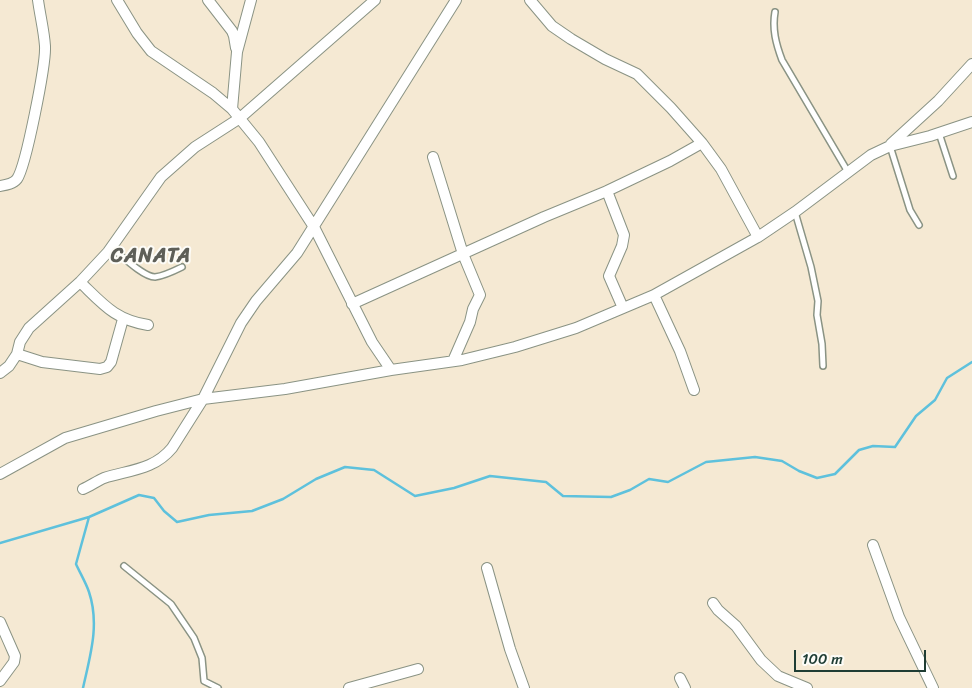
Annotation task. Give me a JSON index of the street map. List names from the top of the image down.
{
  "districts": ["CANATA"],
  "scale_bar": "100 m"
}
